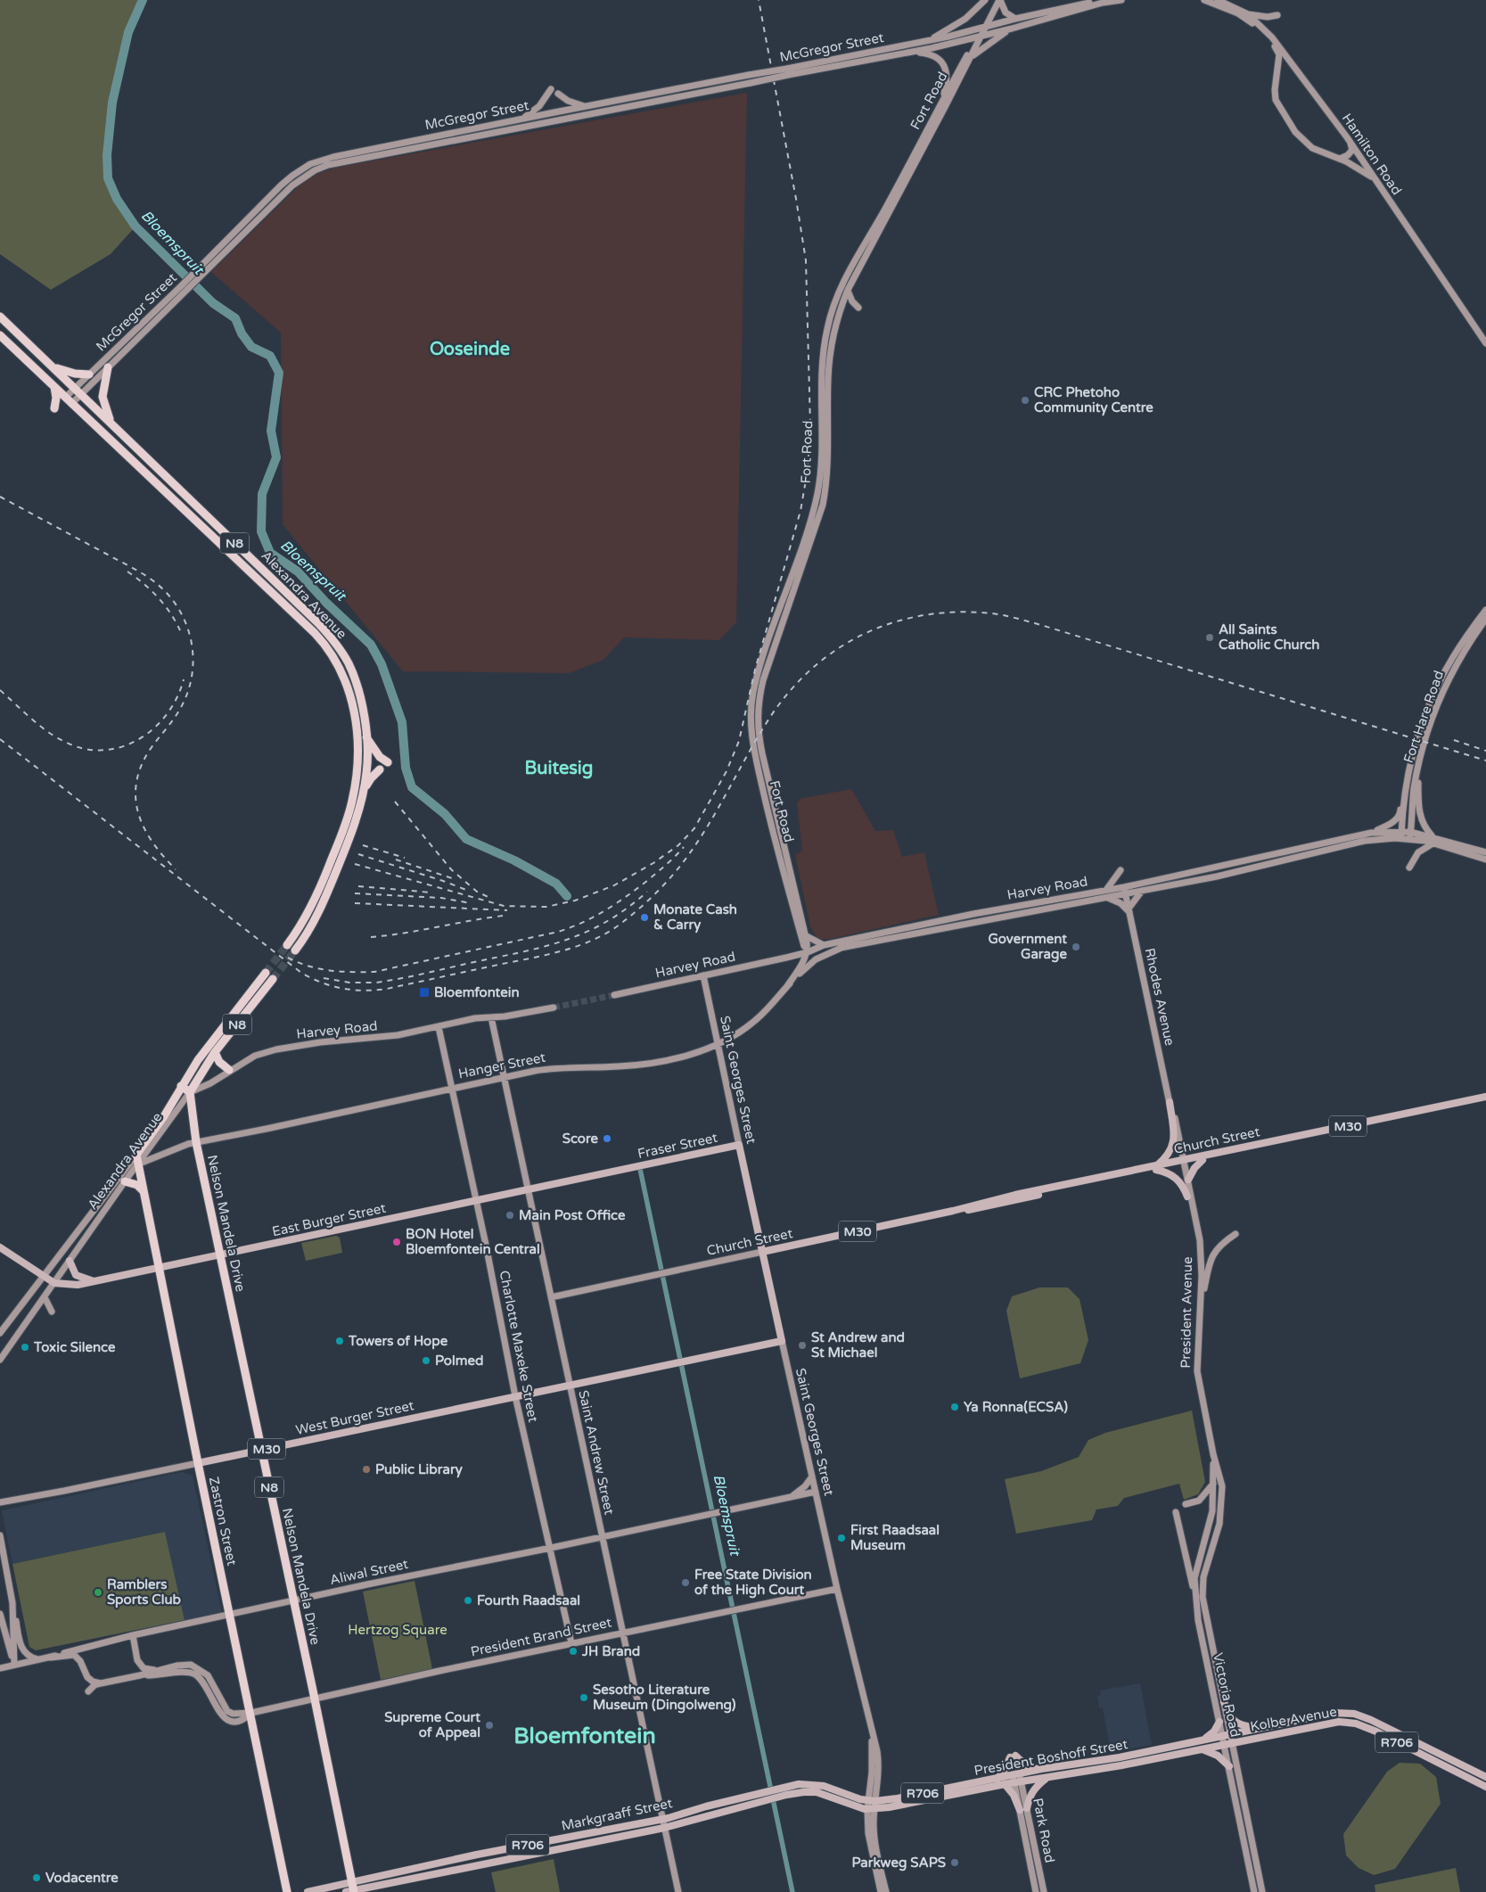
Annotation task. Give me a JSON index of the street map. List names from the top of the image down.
{
  "streets": {
    "highway": [
      "N8",
      "Alexandra Avenue",
      "Nelson Mandela Drive",
      "Zastron Street"
    ],
    "main road": [
      "McGregor Street",
      "Fort Road",
      "Hamilton Road",
      "Fort Hare Road",
      "Harvey Road",
      "Rhodes Avenue",
      "Hanger Street",
      "Saint Georges Street",
      "M30",
      "Church Street",
      "Fraser Street",
      "East Burger Street",
      "President Avenue",
      "Charlotte Maxeke Street",
      "West Burger Street",
      "Saint Andrew Street",
      "Aliwal Street",
      "President Brand Street",
      "Victoria Road",
      "Kolbe Avenue",
      "R706",
      "President Boshoff Street",
      "Markgraaff Street",
      "Park Road"
    ]
  },
  "crossings": [
    ["McGregor Street", "Fort Road"],
    ["McGregor Street", "Alexandra Avenue"],
    ["Fort Road", "Harvey Road"],
    ["Alexandra Avenue", "Harvey Road"],
    ["Alexandra Avenue", "Hanger Street"],
    ["Alexandra Avenue", "East Burger Street"],
    ["Alexandra Avenue", "Nelson Mandela Drive"],
    ["Alexandra Avenue", "Zastron Street"],
    ["Fort Hare Road", "Harvey Road"],
    ["Harvey Road", "Rhodes Avenue"],
    ["Harvey Road", "Hanger Street"],
    ["Harvey Road", "Saint Georges Street"],
    ["Harvey Road", "Nelson Mandela Drive"],
    ["Harvey Road", "Charlotte Maxeke Street"],
    ["Harvey Road", "Saint Andrew Street"],
    ["Rhodes Avenue", "Church Street"],
    ["Rhodes Avenue", "President Avenue"],
    ["Hanger Street", "Saint Georges Street"],
    ["Hanger Street", "Nelson Mandela Drive"],
    ["Hanger Street", "Charlotte Maxeke Street"],
    ["Hanger Street", "Saint Andrew Street"],
    ["Hanger Street", "Zastron Street"],
    ["Saint Georges Street", "Church Street"],
    ["Saint Georges Street", "Fraser Street"],
    ["Saint Georges Street", "West Burger Street"],
    ["Saint Georges Street", "Aliwal Street"],
    ["Saint Georges Street", "President Brand Street"],
    ["Saint Georges Street", "President Boshoff Street"],
    ["Saint Georges Street", "Markgraaff Street"],
    ["Church Street", "President Avenue"],
    ["Church Street", "Saint Andrew Street"],
    ["Fraser Street", "East Burger Street"],
    ["East Burger Street", "Nelson Mandela Drive"],
    ["East Burger Street", "Charlotte Maxeke Street"],
    ["East Burger Street", "Saint Andrew Street"],
    ["East Burger Street", "Zastron Street"],
    ["Nelson Mandela Drive", "West Burger Street"],
    ["Nelson Mandela Drive", "Aliwal Street"],
    ["Nelson Mandela Drive", "President Brand Street"],
    ["Nelson Mandela Drive", "Markgraaff Street"],
    ["President Avenue", "Victoria Road"],
    ["Charlotte Maxeke Street", "West Burger Street"],
    ["Charlotte Maxeke Street", "Aliwal Street"],
    ["Charlotte Maxeke Street", "President Brand Street"],
    ["West Burger Street", "Saint Andrew Street"],
    ["West Burger Street", "Zastron Street"],
    ["Saint Andrew Street", "Aliwal Street"],
    ["Saint Andrew Street", "President Brand Street"],
    ["Saint Andrew Street", "Markgraaff Street"],
    ["Zastron Street", "Aliwal Street"],
    ["Zastron Street", "President Brand Street"],
    ["Victoria Road", "Kolbe Avenue"],
    ["Victoria Road", "President Boshoff Street"],
    ["Kolbe Avenue", "President Boshoff Street"],
    ["President Boshoff Street", "Markgraaff Street"],
    ["President Boshoff Street", "Park Road"]
  ],
  "districts": ["Ooseinde", "Buitesig", "Bloemfontein"],
  "water": ["Bloemspruit"],
  "parks": ["Hertzog Square"],
  "places": {
    "other": [
      "CRC Phetoho Community Centre",
      "All Saints Catholic Church",
      "Monate Cash & Carry",
      "Government Garage",
      "Score",
      "Main Post Office",
      "BON Hotel Bloemfontein Central",
      "Towers of Hope",
      "St Andrew and St Michael",
      "Toxic Silence",
      "Polmed",
      "Ya Ronna(ECSA)",
      "Public Library",
      "First Raadsaal Museum",
      "Free State Division of the High Court",
      "Ramblers Sports Club",
      "Fourth Raadsaal",
      "JH Brand",
      "Sesotho Literature Museum (Dingolweng)",
      "Supreme Court of Appeal",
      "Parkweg SAPS",
      "Vodacentre"
    ],
    "transit": ["Bloemfontein"]
  }
}
